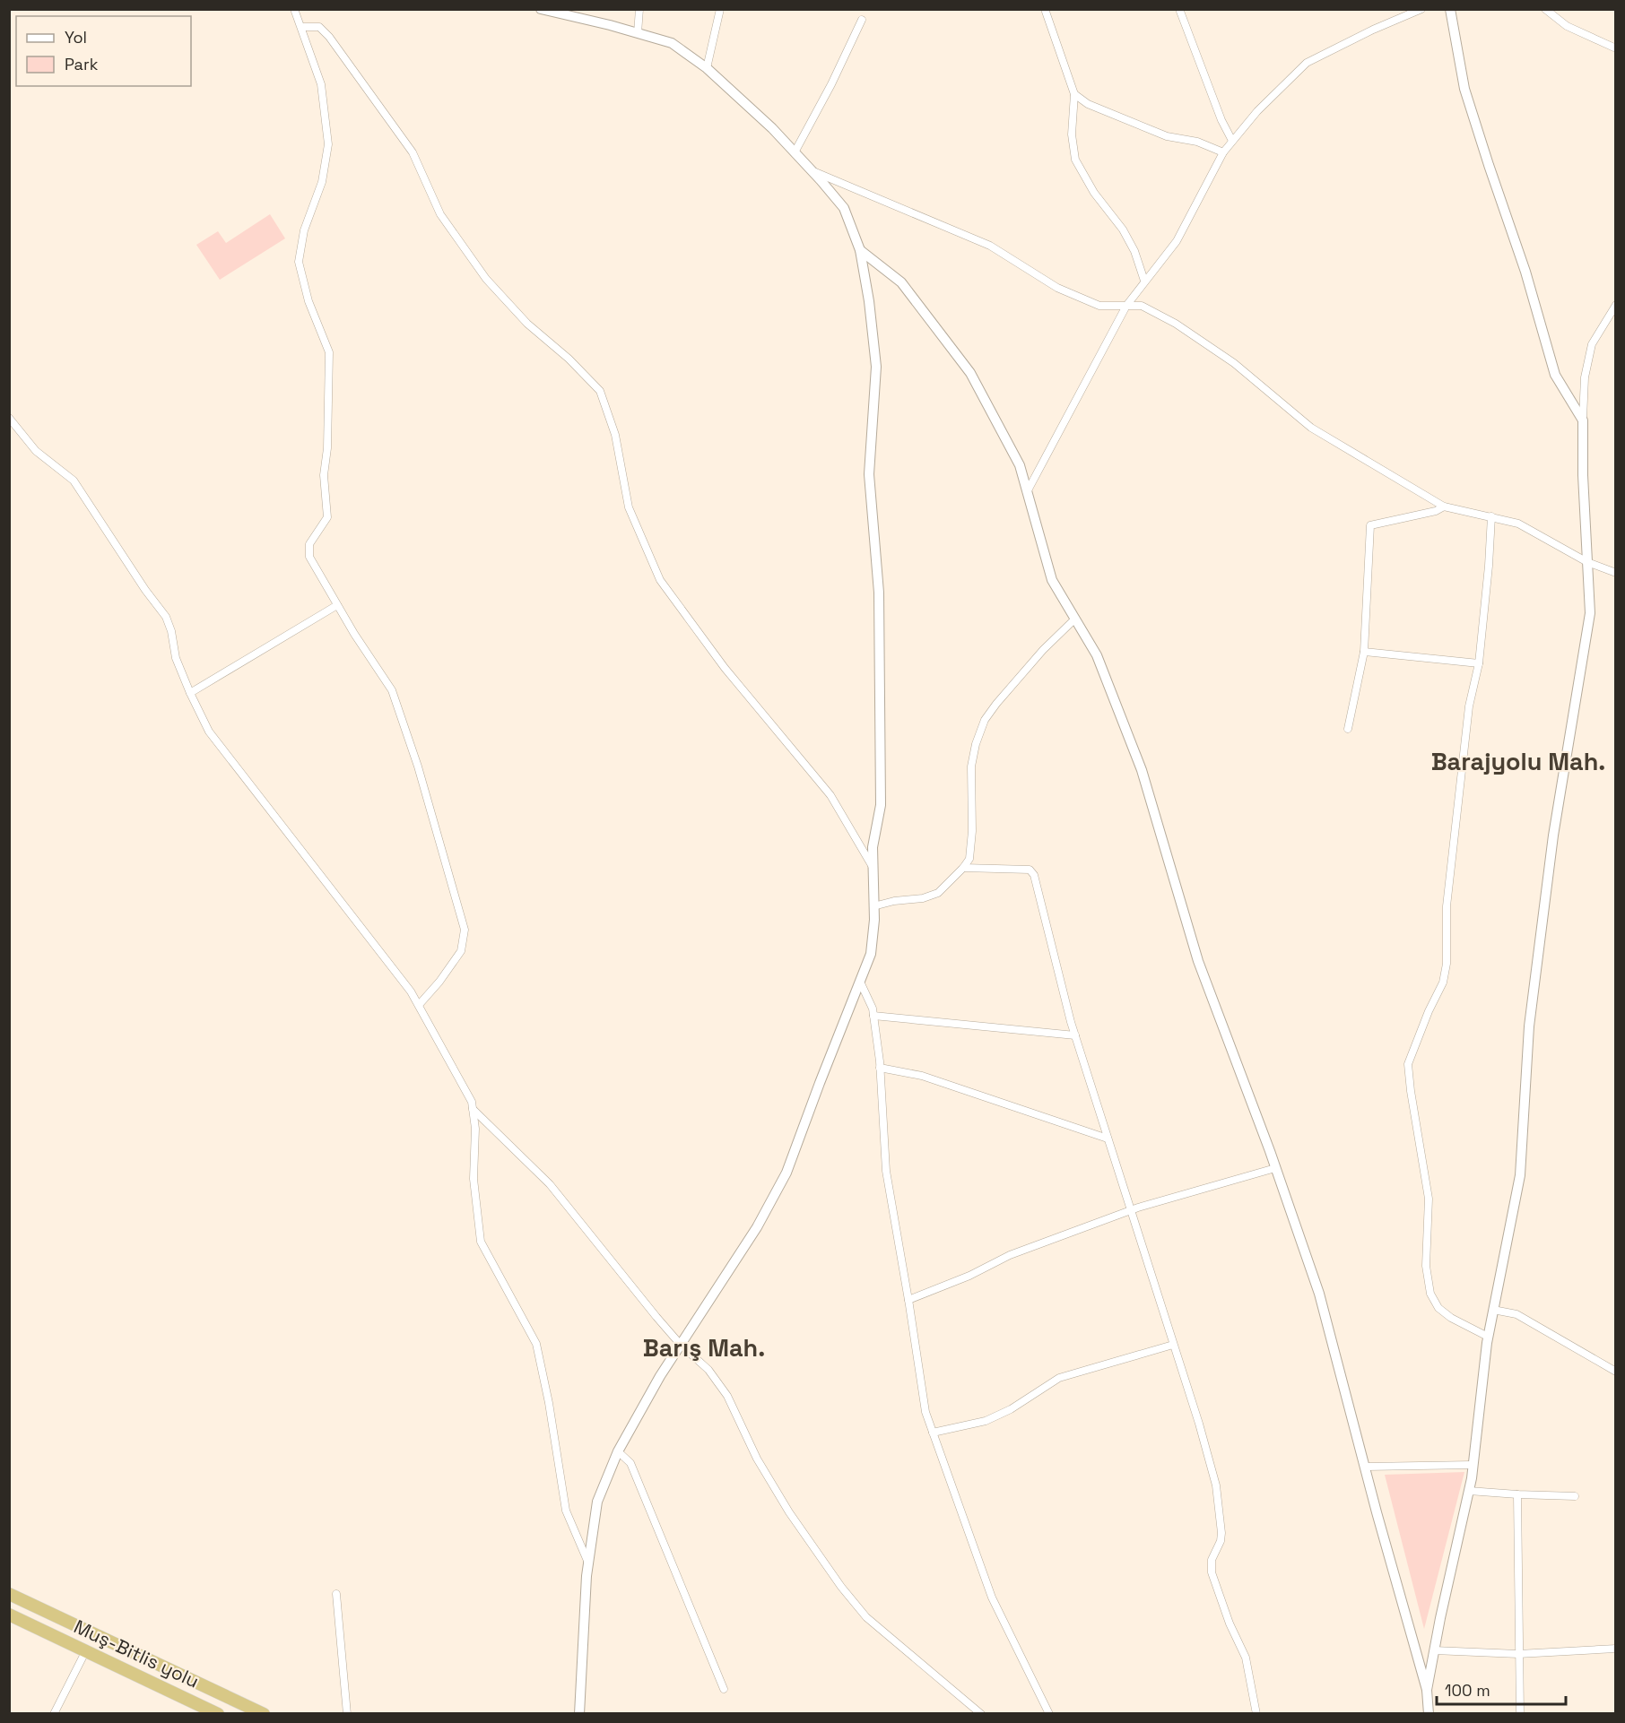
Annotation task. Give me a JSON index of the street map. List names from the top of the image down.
{
  "streets": {
    "highway": ["Muş-Bitlis yolu"]
  },
  "districts": ["Barajyolu Mah.", "Barış Mah."],
  "legend": ["Yol", "Park"],
  "scale_bar": "100 m"
}
